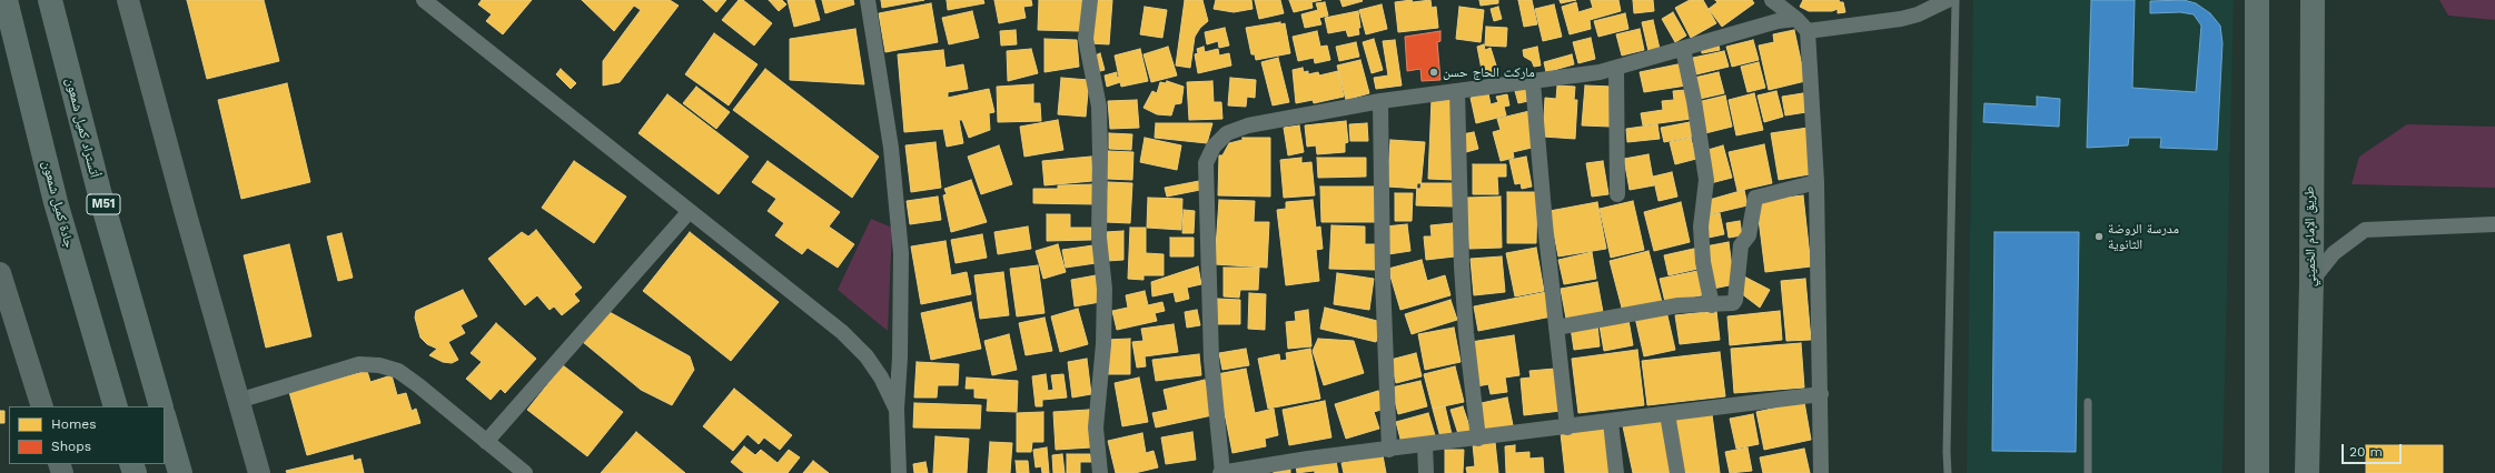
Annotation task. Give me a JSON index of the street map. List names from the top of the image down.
{
  "streets": {
    "highway": [
      "أتستراد كميل شمعون",
      "جادة كميل شمعون",
      "M51",
      "طريق الإمام الخميني"
    ]
  },
  "places": ["ماركت الحاج حسن", "مدرسة الروضة الثانوية"],
  "legend": ["Homes", "Shops"],
  "scale_bar": "20 m"
}
